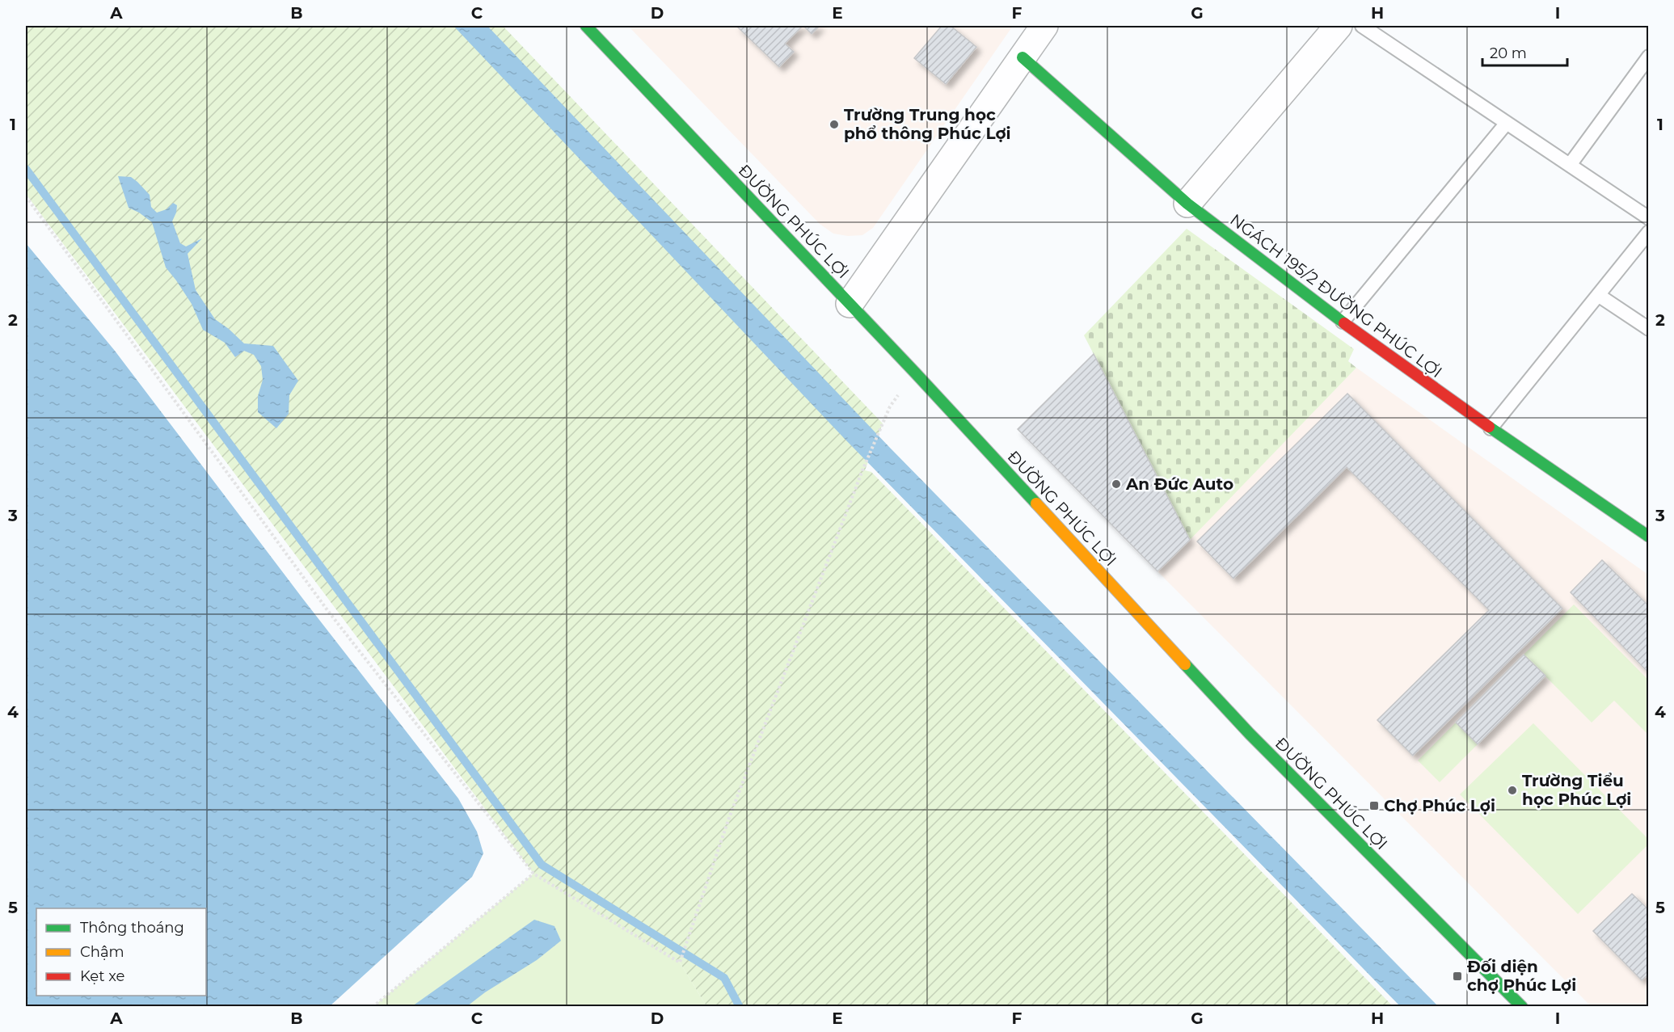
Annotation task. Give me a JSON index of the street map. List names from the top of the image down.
{
  "streets": {
    "street": ["ĐƯỜNG PHÚC LỢI", "NGÁCH 195/2 ĐƯỜNG PHÚC LỢI"]
  },
  "places": {
    "other": ["Trường Trung học phổ thông Phúc Lợi", "An Đức Auto", "Trường Tiểu học Phúc Lợi"],
    "transit": ["Chợ Phúc Lợi", "Đối diện chợ Phúc Lợi"]
  },
  "legend": ["Thông thoáng", "Chậm", "Kẹt xe"],
  "scale_bar": "20 m",
  "grid": {
    "columns": [
      "A",
      "B",
      "C",
      "D",
      "E",
      "F",
      "G",
      "H",
      "I"
    ],
    "rows": [
      "1",
      "2",
      "3",
      "4",
      "5"
    ]
  }
}
